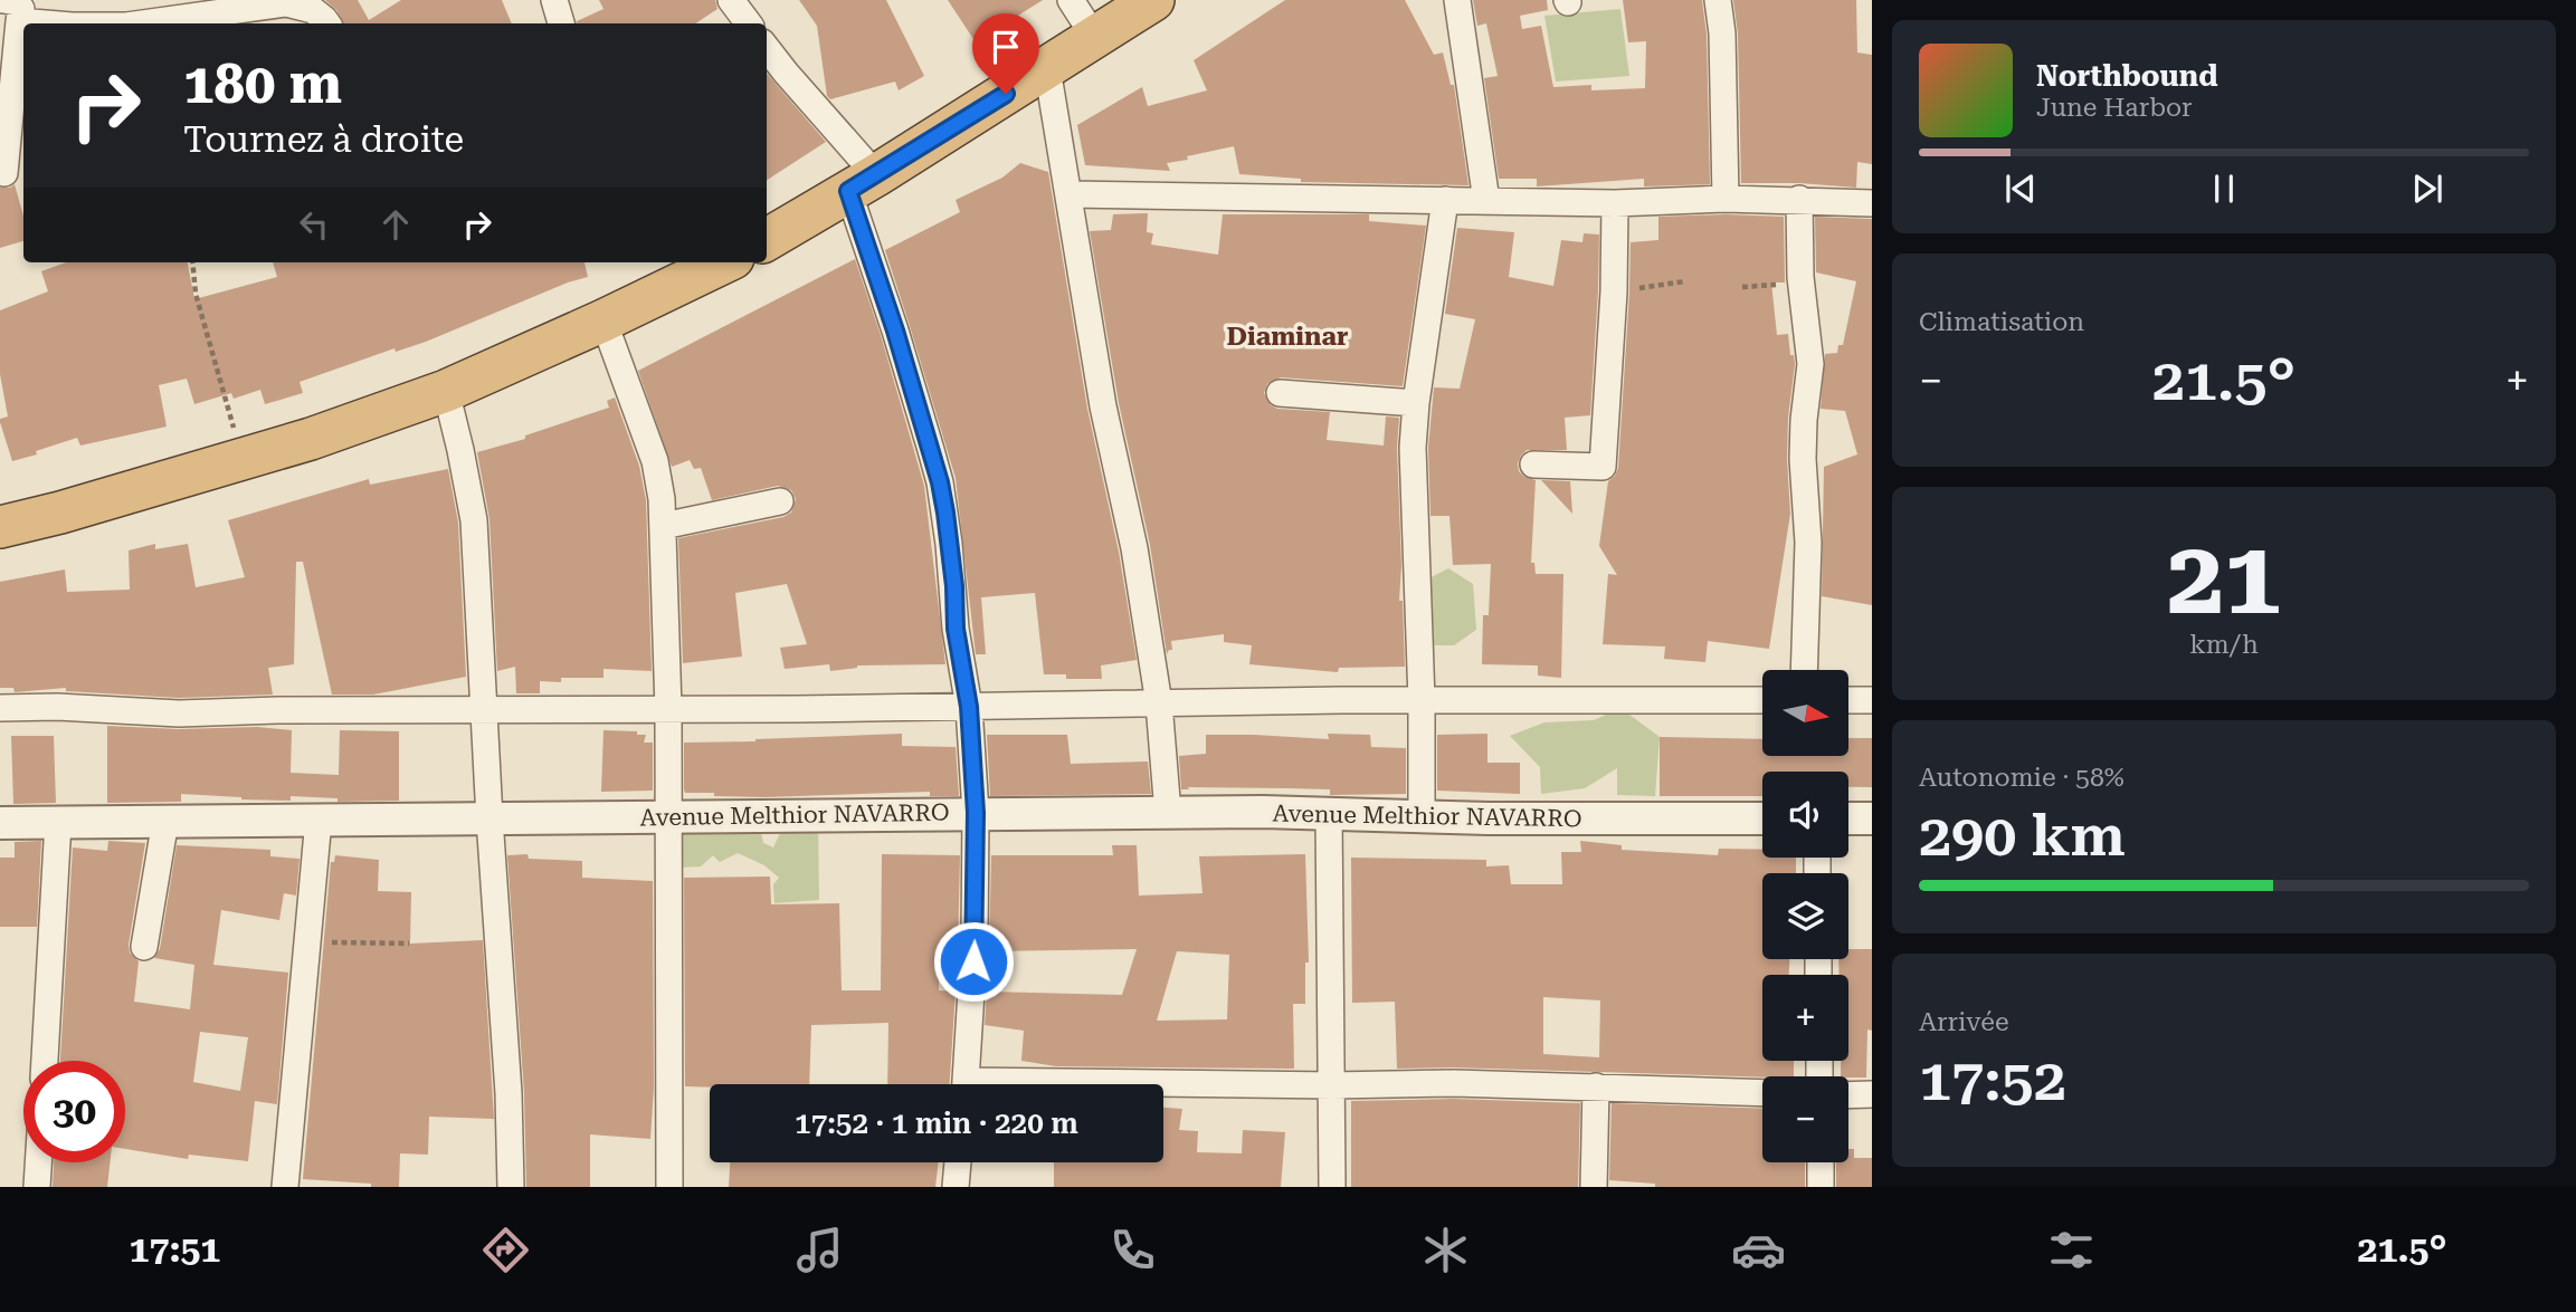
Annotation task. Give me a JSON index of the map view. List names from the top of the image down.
{
  "streets": {
    "street": ["Avenue Melthior NAVARRO"]
  },
  "districts": ["Diaminar"],
  "north": "right",
  "page": {
    "turn": ["180 m", "Tournez à droite"],
    "song": ["Northbound", "June Harbor"],
    "tile": [
      "Climatisation",
      ["21", "km/h"],
      ["Autonomie · 58%", "290 km"],
      ["Arrivée", "17:52"]
    ],
    "heat": ["−", "21.5°", "+"],
    "map_buttons": ["+", "−"],
    "limit": "30",
    "trip": "17:52 · 1 min · 220 m",
    "tabs": ["17:51", "21.5°"]
  }
}
